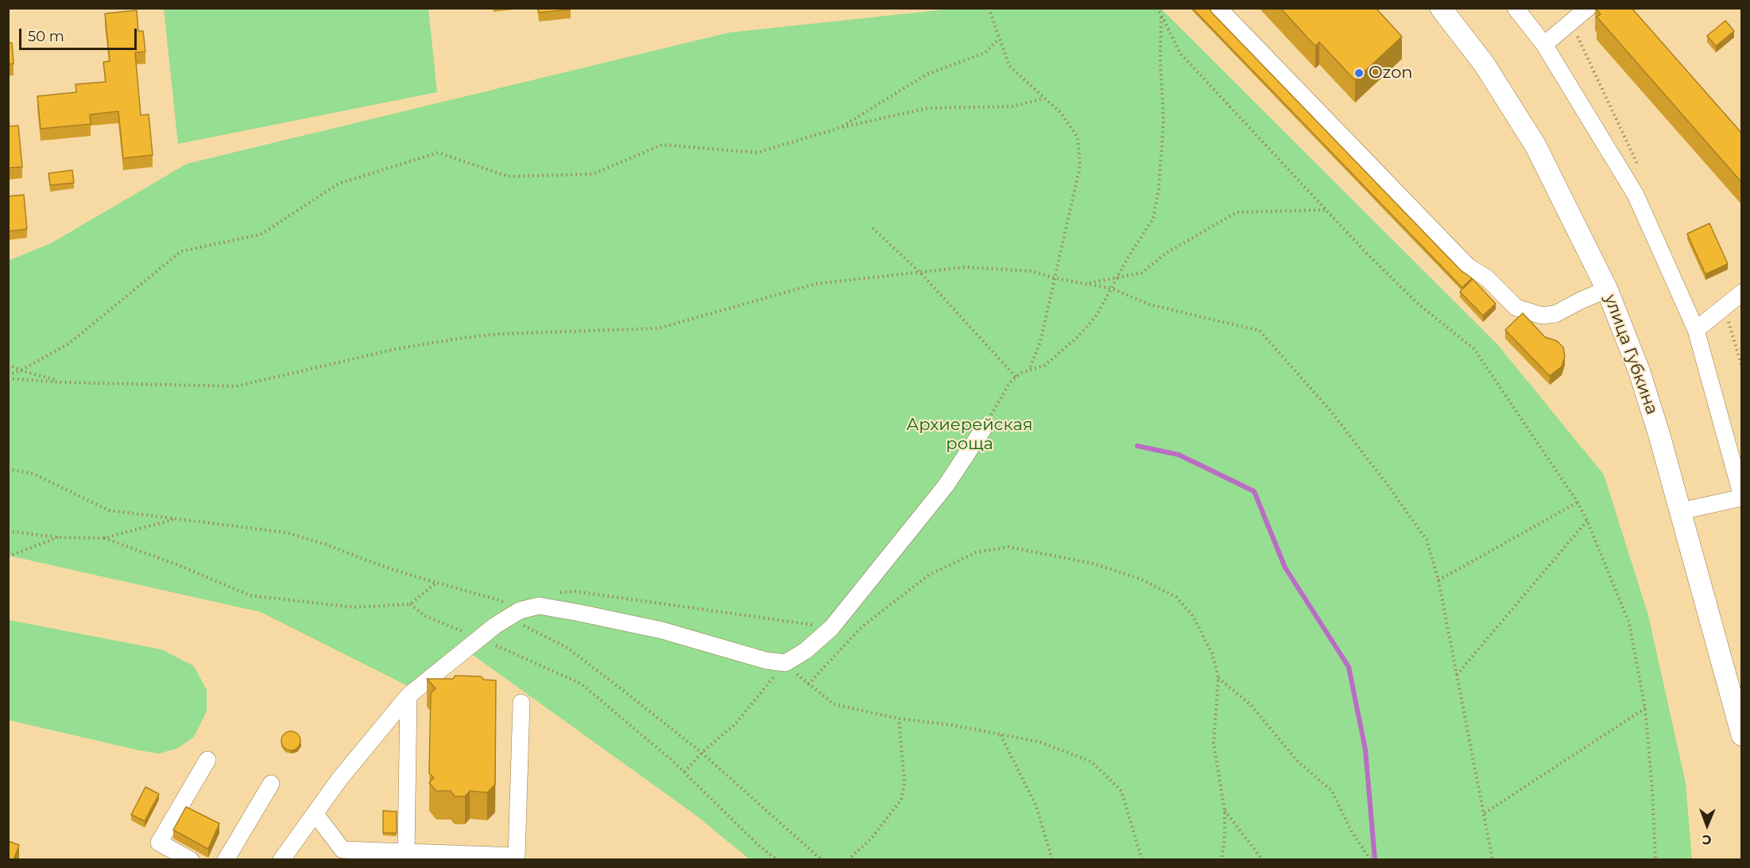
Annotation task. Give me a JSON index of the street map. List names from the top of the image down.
{
  "streets": {
    "main road": ["улица Губкина"]
  },
  "parks": ["Архиерейская роща"],
  "places": ["Ozon"],
  "scale_bar": "50 m",
  "north": "bottom"
}
